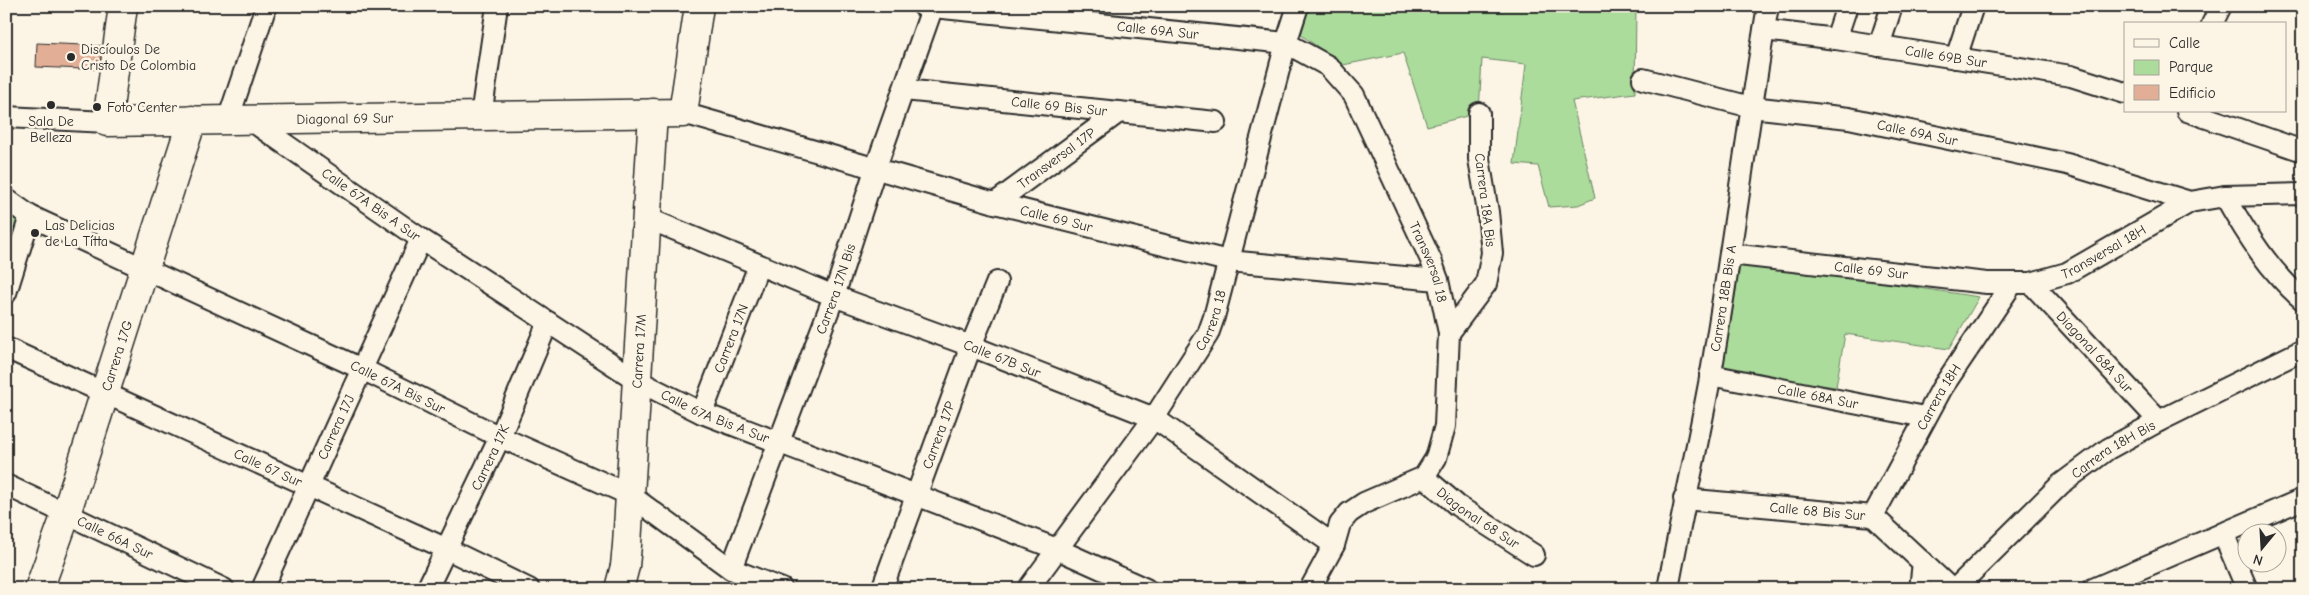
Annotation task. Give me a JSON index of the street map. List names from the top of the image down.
{
  "streets": {
    "street": [
      "Calle 69A Sur",
      "Calle 69B Sur",
      "Calle 69 Bis Sur",
      "Diagonal 69 Sur",
      "Transversal 17P",
      "Carrera 18A Bis",
      "Calle 67A Bis A Sur",
      "Calle 69 Sur",
      "Transversal 18H",
      "Transversal 18",
      "Carrera 17N Bis",
      "Carrera 18B Bis A",
      "Carrera 18",
      "Carrera 17N",
      "Carrera 17M",
      "Diagonal 68A Sur",
      "Carrera 17G",
      "Calle 67B Sur",
      "Calle 67A Bis Sur",
      "Calle 68A Sur",
      "Carrera 18H",
      "Carrera 17J",
      "Carrera 17P",
      "Carrera 18H Bis",
      "Carrera 17K",
      "Calle 67 Sur",
      "Calle 68 Bis Sur",
      "Diagonal 68 Sur",
      "Calle 66A Sur"
    ]
  },
  "crossings": [
    ["Calle 69A Sur", "Transversal 18H"],
    ["Calle 69A Sur", "Transversal 18"],
    ["Calle 69A Sur", "Carrera 17N Bis"],
    ["Calle 69A Sur", "Carrera 18B Bis A"],
    ["Calle 69A Sur", "Carrera 18"],
    ["Calle 69B Sur", "Carrera 18B Bis A"],
    ["Calle 69 Bis Sur", "Transversal 17P"],
    ["Calle 69 Bis Sur", "Carrera 17N Bis"],
    ["Diagonal 69 Sur", "Calle 67A Bis A Sur"],
    ["Diagonal 69 Sur", "Calle 69 Sur"],
    ["Diagonal 69 Sur", "Carrera 17M"],
    ["Diagonal 69 Sur", "Carrera 17G"],
    ["Transversal 17P", "Calle 69 Sur"],
    ["Carrera 18A Bis", "Transversal 18"],
    ["Calle 67A Bis A Sur", "Carrera 17N Bis"],
    ["Calle 67A Bis A Sur", "Carrera 18"],
    ["Calle 67A Bis A Sur", "Carrera 17N"],
    ["Calle 67A Bis A Sur", "Carrera 17M"],
    ["Calle 67A Bis A Sur", "Carrera 17J"],
    ["Calle 67A Bis A Sur", "Carrera 17P"],
    ["Calle 67A Bis A Sur", "Carrera 17K"],
    ["Calle 69 Sur", "Transversal 18H"],
    ["Calle 69 Sur", "Transversal 18"],
    ["Calle 69 Sur", "Carrera 17N Bis"],
    ["Calle 69 Sur", "Carrera 18B Bis A"],
    ["Calle 69 Sur", "Carrera 18"],
    ["Calle 69 Sur", "Diagonal 68A Sur"],
    ["Calle 69 Sur", "Carrera 18H"],
    ["Transversal 18H", "Diagonal 68A Sur"],
    ["Transversal 18H", "Carrera 18H"],
    ["Transversal 18", "Diagonal 68 Sur"],
    ["Carrera 17N Bis", "Calle 67B Sur"],
    ["Carrera 17N Bis", "Calle 67A Bis Sur"],
    ["Carrera 18B Bis A", "Calle 68A Sur"],
    ["Carrera 18B Bis A", "Calle 68 Bis Sur"],
    ["Carrera 18", "Calle 67B Sur"],
    ["Carrera 17N", "Calle 67B Sur"],
    ["Carrera 17M", "Calle 67B Sur"],
    ["Carrera 17M", "Calle 67A Bis Sur"],
    ["Diagonal 68A Sur", "Carrera 18H"],
    ["Diagonal 68A Sur", "Carrera 18H Bis"],
    ["Carrera 17G", "Calle 67A Bis Sur"],
    ["Carrera 17G", "Calle 67 Sur"],
    ["Carrera 17G", "Calle 66A Sur"],
    ["Calle 67B Sur", "Carrera 17P"],
    ["Calle 67A Bis Sur", "Carrera 17J"],
    ["Calle 67A Bis Sur", "Carrera 17K"],
    ["Calle 68A Sur", "Carrera 18H"],
    ["Carrera 18H", "Calle 68 Bis Sur"],
    ["Carrera 17J", "Calle 67 Sur"],
    ["Carrera 18H Bis", "Calle 68 Bis Sur"],
    ["Carrera 17K", "Calle 67 Sur"]
  ],
  "places": [
    "Discíoulos De Cristo De Colombia",
    "Sala De Belleza",
    "Foto Center",
    "Las Delicias de La Títta"
  ],
  "legend": ["Calle", "Parque", "Edificio"],
  "north": "bottom"
}
